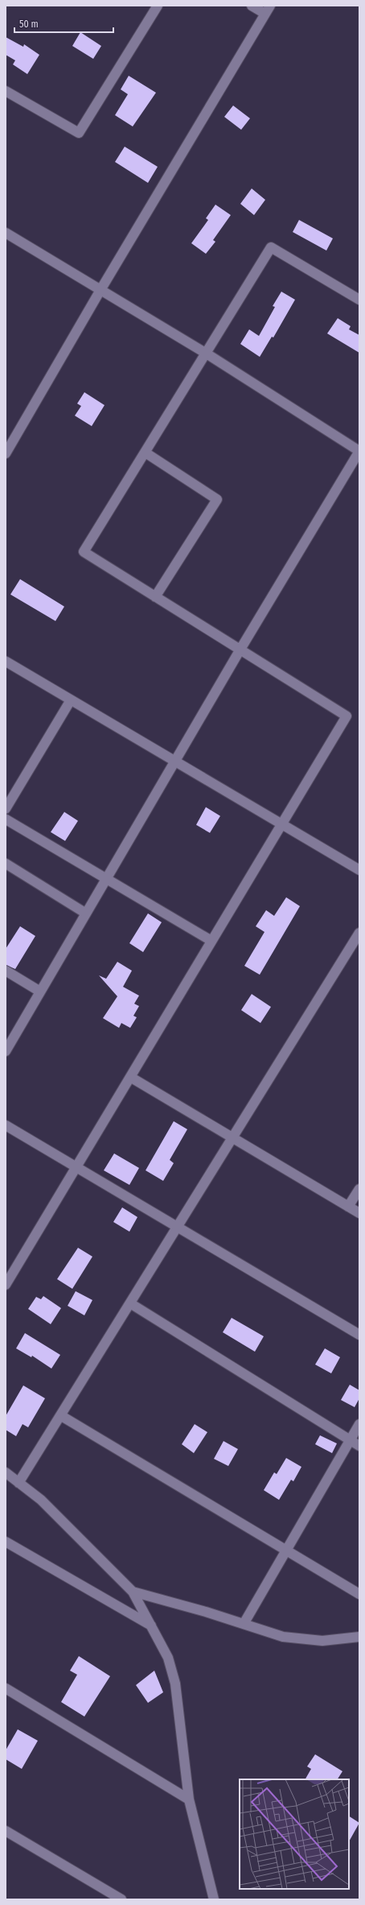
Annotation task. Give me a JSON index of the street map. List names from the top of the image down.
{
  "scale_bar": "50 m"
}
